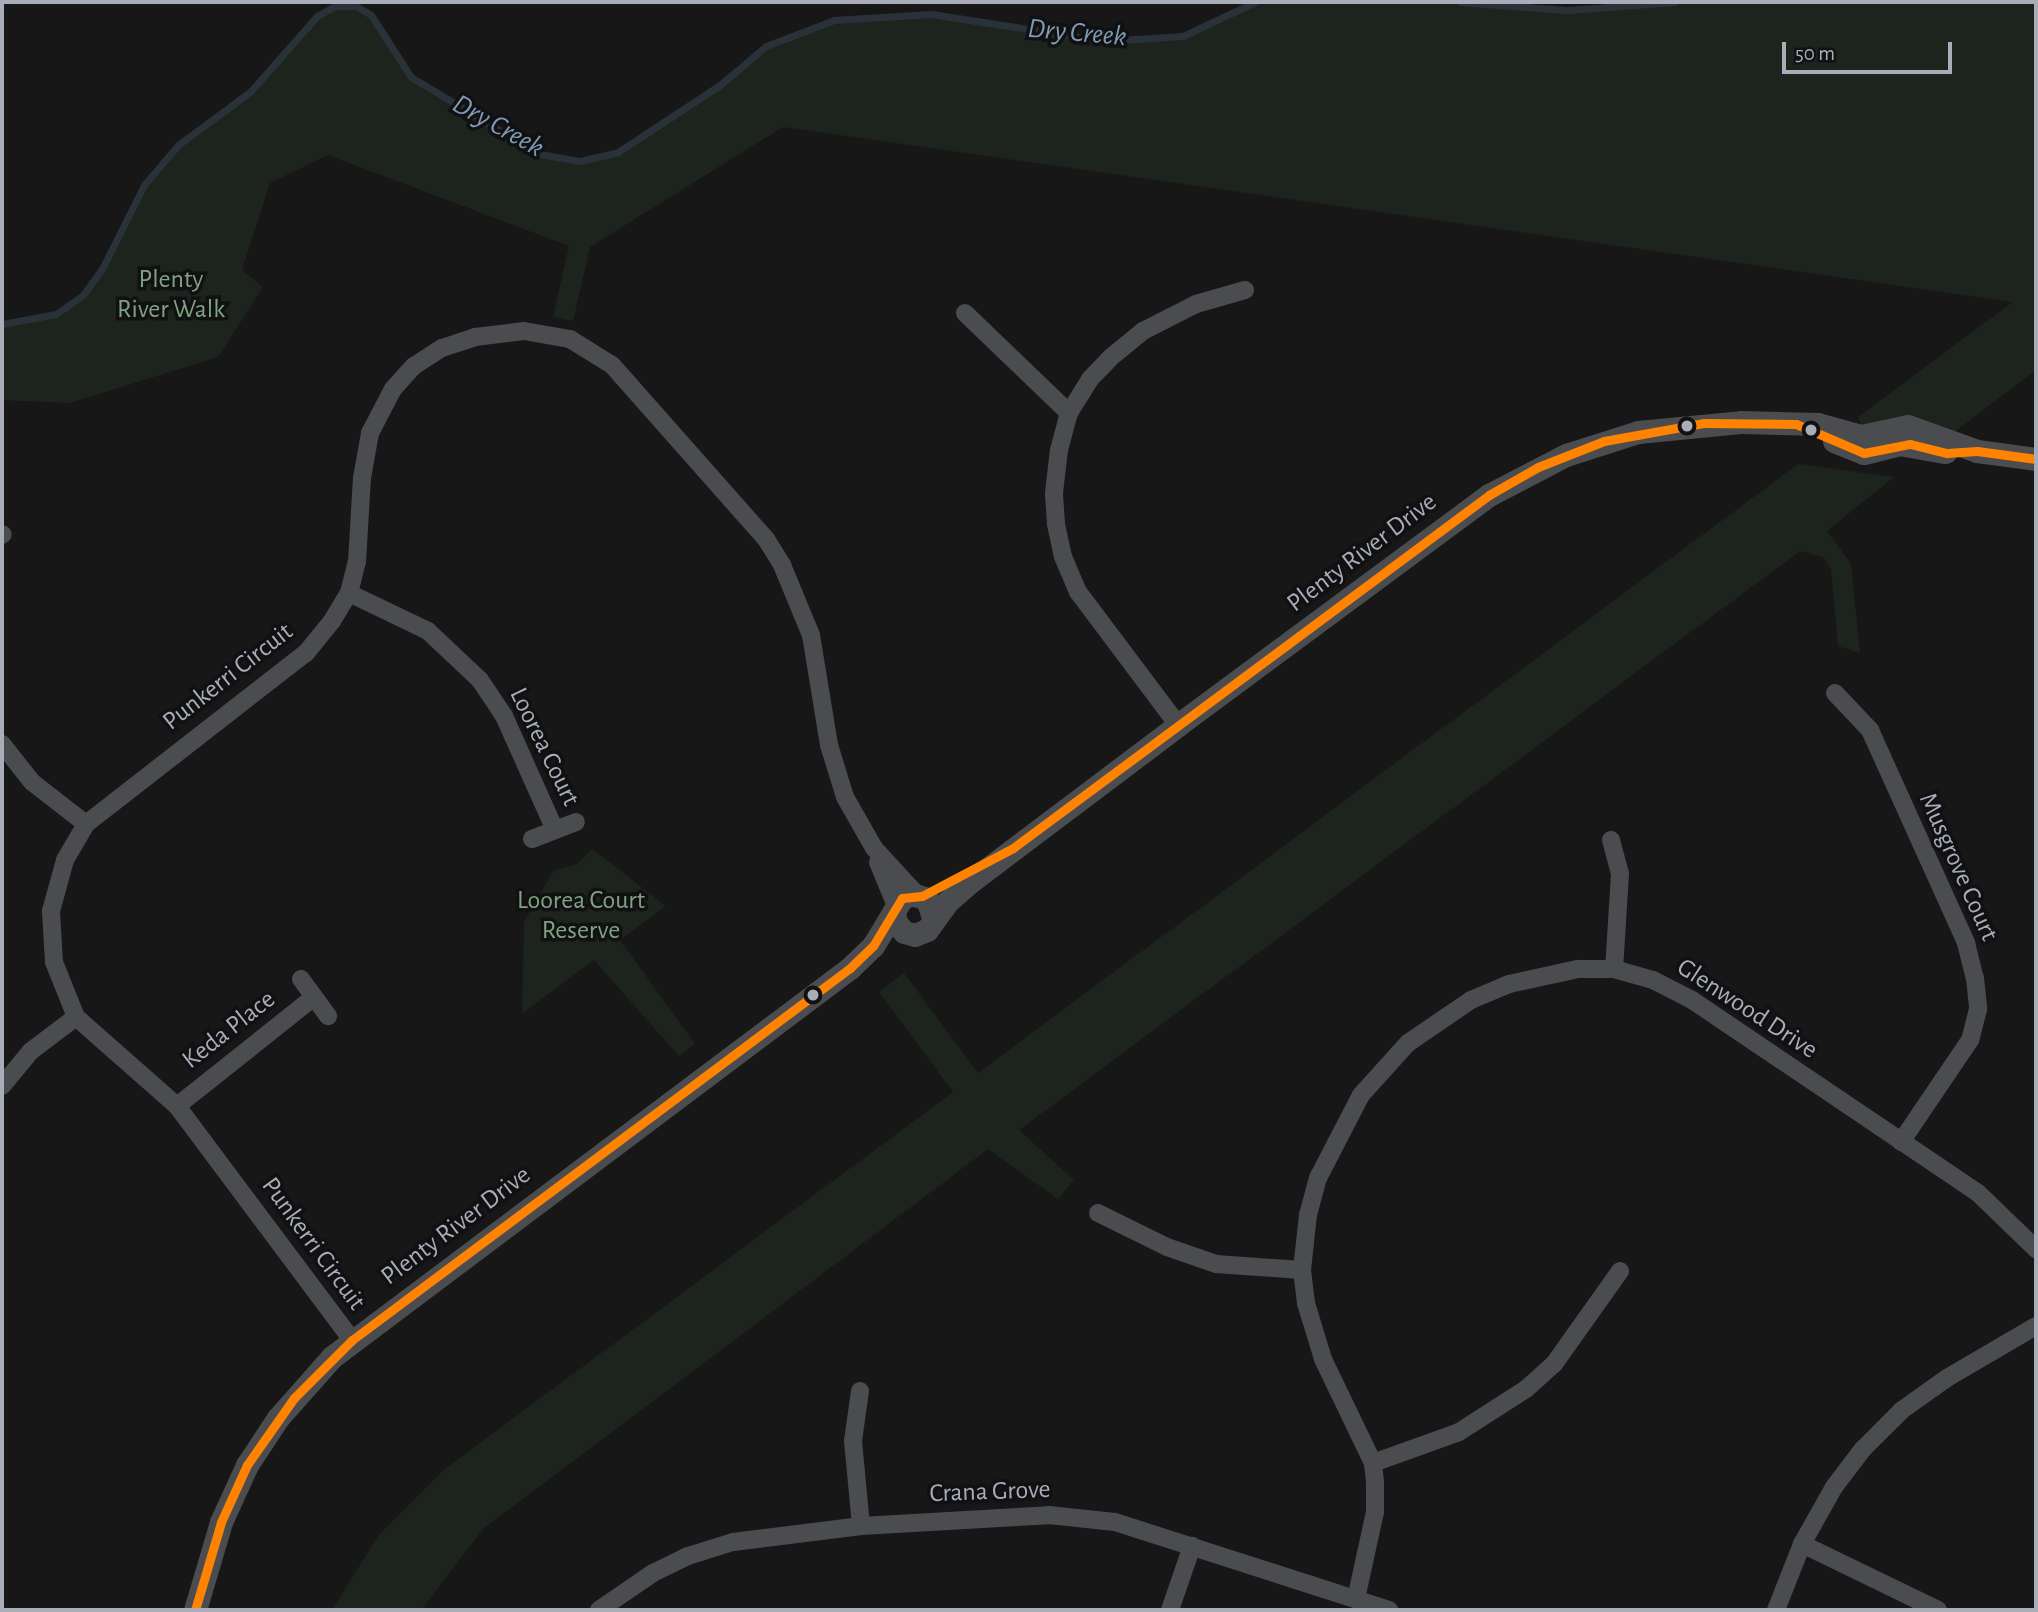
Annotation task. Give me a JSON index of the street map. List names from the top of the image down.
{
  "streets": {
    "street": [
      "Plenty River Drive",
      "Punkerri Circuit",
      "Loorea Court",
      "Musgrove Court",
      "Glenwood Drive",
      "Keda Place",
      "Crana Grove"
    ]
  },
  "crossings": [
    ["Plenty River Drive", "Punkerri Circuit"],
    ["Punkerri Circuit", "Loorea Court"],
    ["Punkerri Circuit", "Keda Place"],
    ["Musgrove Court", "Glenwood Drive"],
    ["Glenwood Drive", "Crana Grove"]
  ],
  "water": ["Dry Creek"],
  "parks": ["Plenty River Walk", "Loorea Court Reserve"],
  "scale_bar": "50 m"
}
